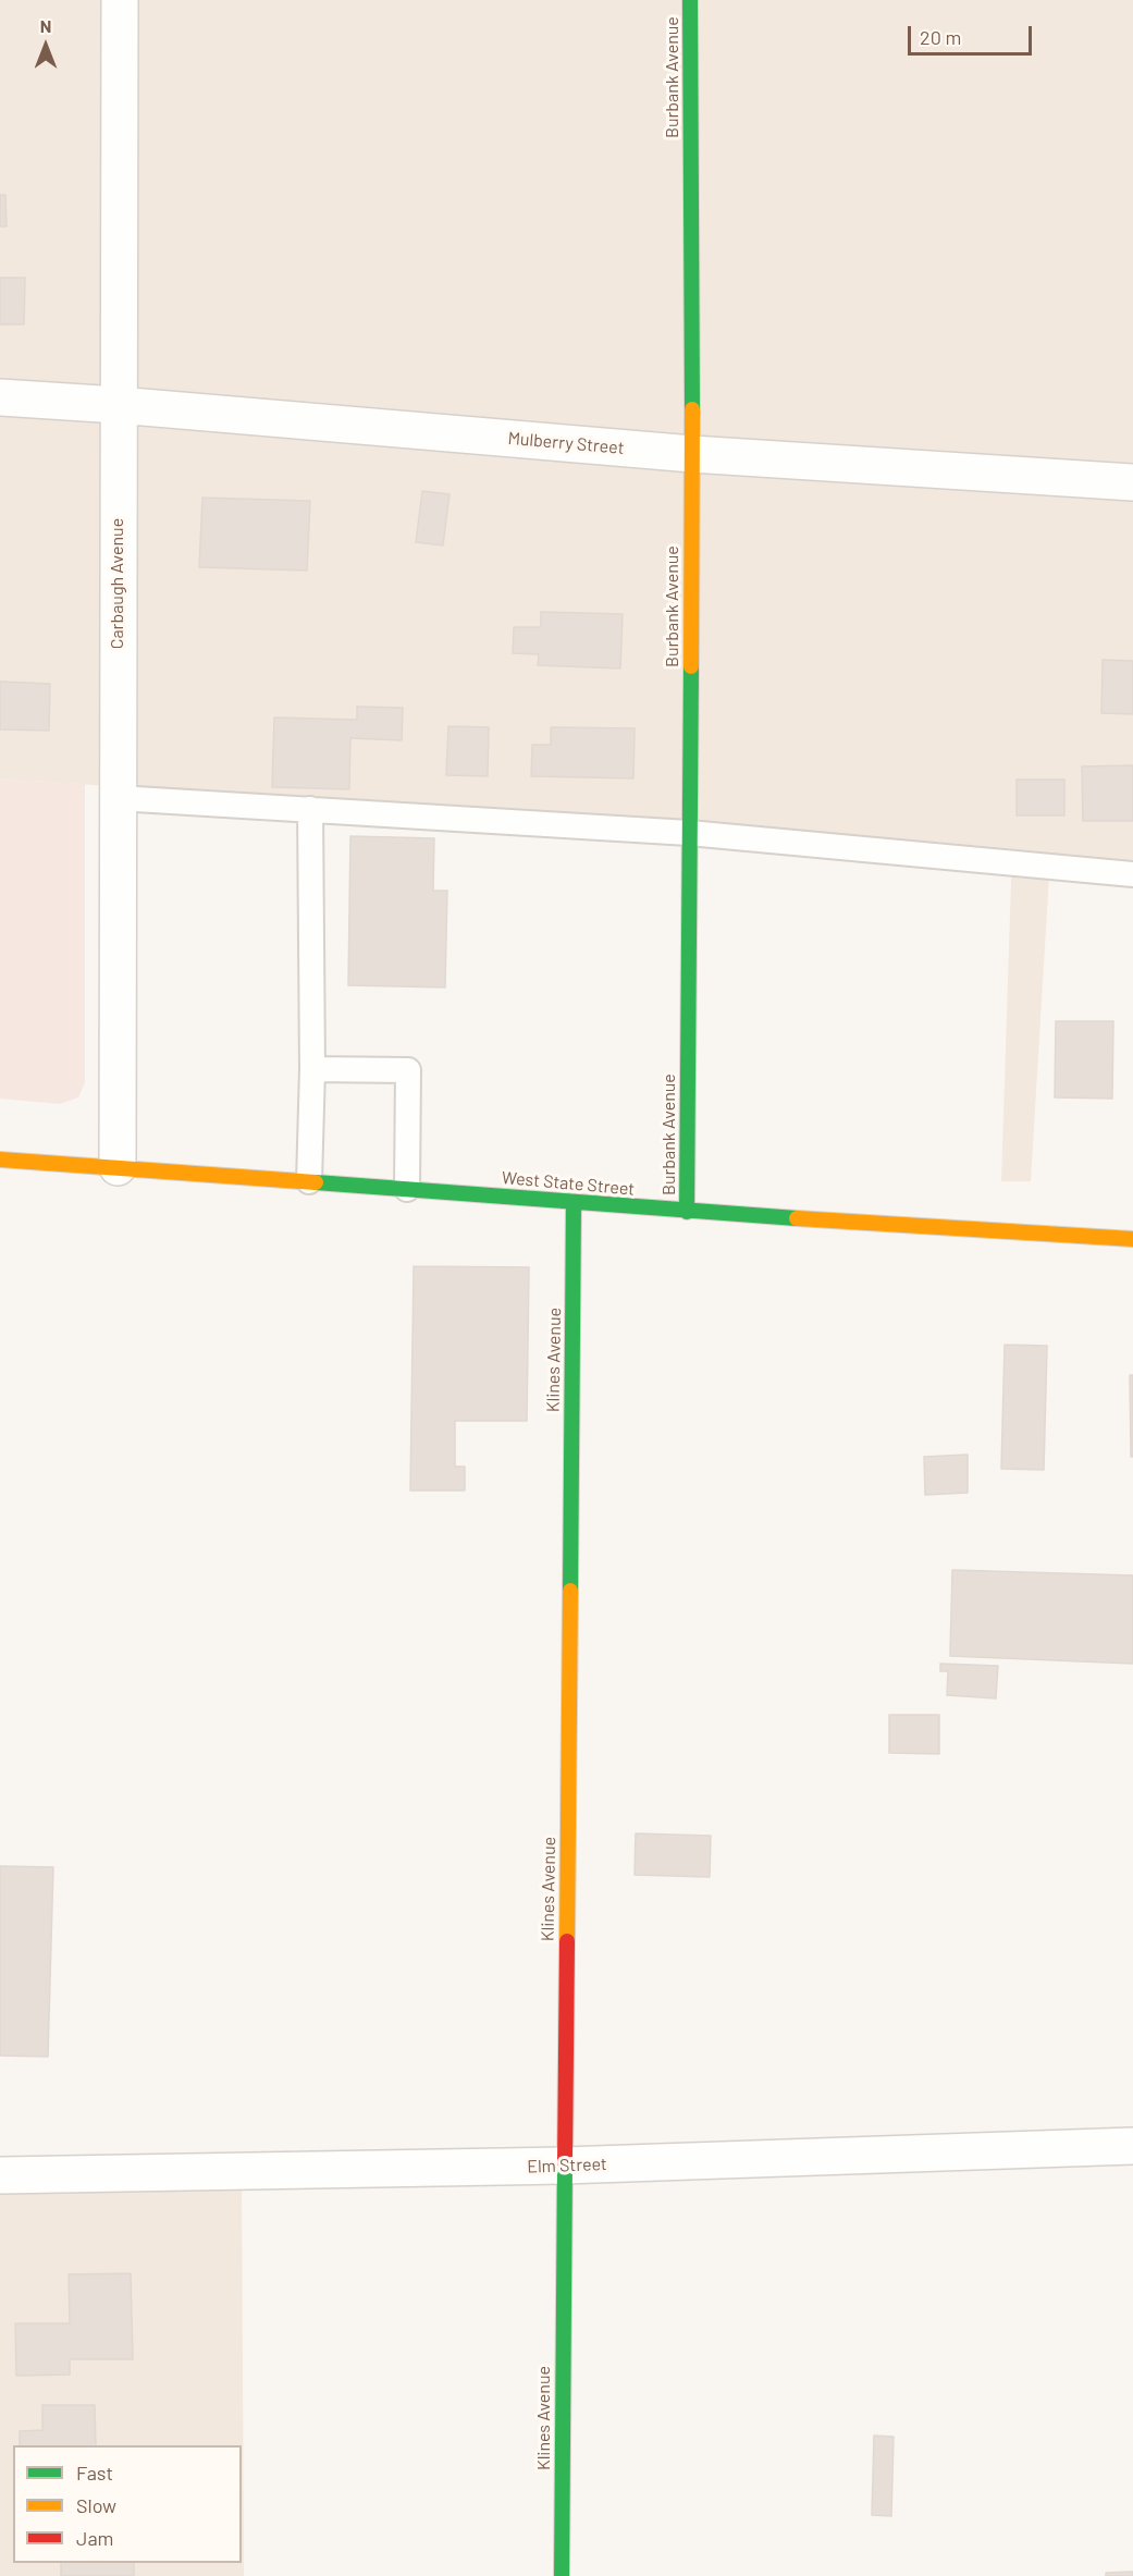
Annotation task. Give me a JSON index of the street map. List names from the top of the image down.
{
  "streets": {
    "street": [
      "Burbank Avenue",
      "Mulberry Street",
      "Carbaugh Avenue",
      "West State Street",
      "Klines Avenue",
      "Elm Street"
    ]
  },
  "crossings": [
    ["Burbank Avenue", "Mulberry Street"],
    ["Burbank Avenue", "West State Street"],
    ["Mulberry Street", "Carbaugh Avenue"],
    ["Carbaugh Avenue", "West State Street"],
    ["West State Street", "Klines Avenue"],
    ["Klines Avenue", "Elm Street"]
  ],
  "legend": ["Fast", "Slow", "Jam"],
  "scale_bar": "20 m",
  "north": "top"
}
